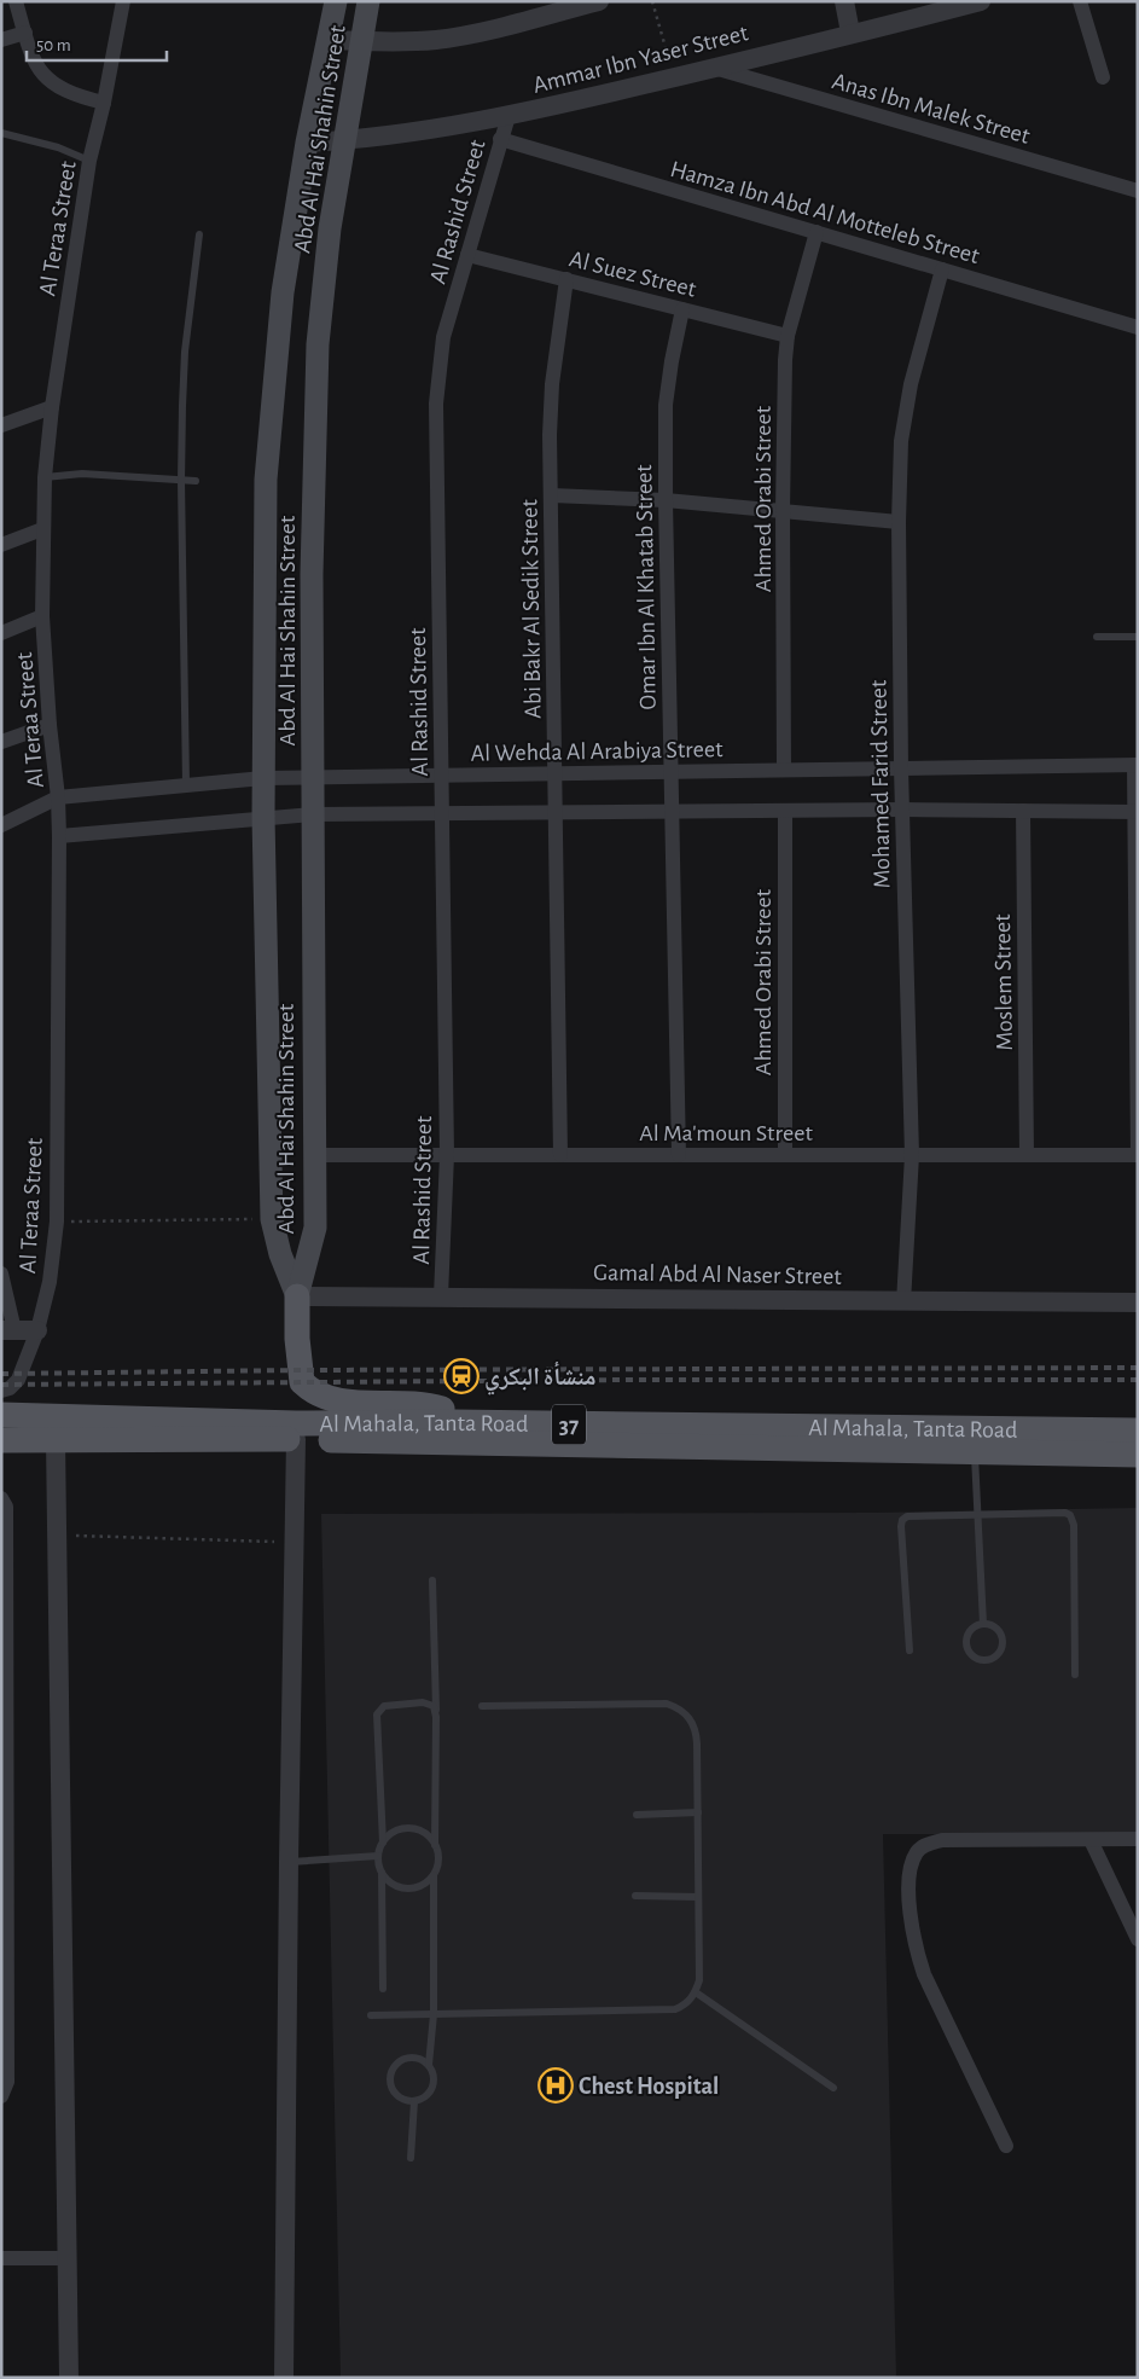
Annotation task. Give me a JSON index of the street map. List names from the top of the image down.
{
  "streets": {
    "main road": ["Abd Al Hai Shahin Street", "Al Mahala, Tanta Road", "37"],
    "street": [
      "Ammar Ibn Yaser Street",
      "Anas Ibn Malek Street",
      "Al Rashid Street",
      "Hamza Ibn Abd Al Motteleb Street",
      "Al Teraa Street",
      "Al Suez Street",
      "Ahmed Orabi Street",
      "Omar Ibn Al Khatab Street",
      "Abi Bakr Al Sedik Street",
      "Al Wehda Al Arabiya Street",
      "Mohamed Farid Street",
      "Moslem Street",
      "Al Ma'moun Street",
      "Gamal Abd Al Naser Street"
    ]
  },
  "crossings": [
    ["Ammar Ibn Yaser Street", "Anas Ibn Malek Street"],
    ["Ammar Ibn Yaser Street", "Abd Al Hai Shahin Street"],
    ["Ammar Ibn Yaser Street", "Al Rashid Street"],
    ["Abd Al Hai Shahin Street", "Al Wehda Al Arabiya Street"],
    ["Abd Al Hai Shahin Street", "Al Ma'moun Street"],
    ["Abd Al Hai Shahin Street", "Gamal Abd Al Naser Street"],
    ["Al Rashid Street", "Hamza Ibn Abd Al Motteleb Street"],
    ["Al Rashid Street", "Al Suez Street"],
    ["Al Rashid Street", "Al Wehda Al Arabiya Street"],
    ["Al Rashid Street", "Al Ma'moun Street"],
    ["Al Rashid Street", "Gamal Abd Al Naser Street"],
    ["Hamza Ibn Abd Al Motteleb Street", "Ahmed Orabi Street"],
    ["Hamza Ibn Abd Al Motteleb Street", "Mohamed Farid Street"],
    ["Al Teraa Street", "Al Wehda Al Arabiya Street"],
    ["Al Suez Street", "Ahmed Orabi Street"],
    ["Al Suez Street", "Omar Ibn Al Khatab Street"],
    ["Al Suez Street", "Abi Bakr Al Sedik Street"],
    ["Ahmed Orabi Street", "Al Wehda Al Arabiya Street"],
    ["Ahmed Orabi Street", "Al Ma'moun Street"],
    ["Omar Ibn Al Khatab Street", "Al Wehda Al Arabiya Street"],
    ["Omar Ibn Al Khatab Street", "Al Ma'moun Street"],
    ["Abi Bakr Al Sedik Street", "Al Wehda Al Arabiya Street"],
    ["Abi Bakr Al Sedik Street", "Al Ma'moun Street"],
    ["Al Wehda Al Arabiya Street", "Mohamed Farid Street"],
    ["Mohamed Farid Street", "Al Ma'moun Street"],
    ["Mohamed Farid Street", "Gamal Abd Al Naser Street"],
    ["Moslem Street", "Al Ma'moun Street"]
  ],
  "places": {
    "station": ["منشأة البكري"],
    "hospital": ["Chest Hospital"]
  },
  "scale_bar": "50 m"
}
